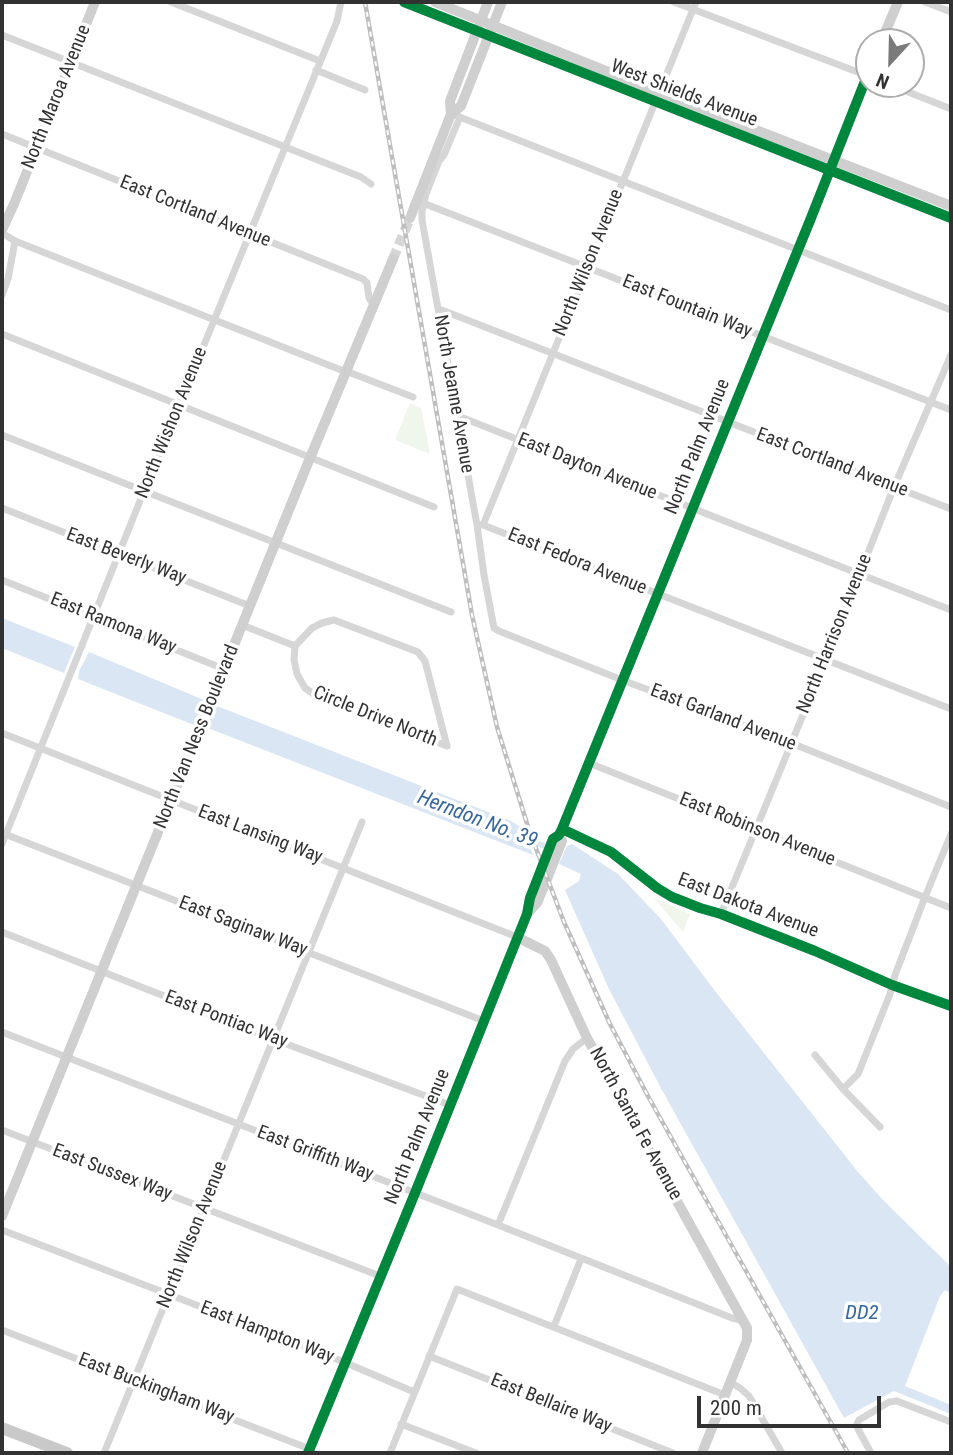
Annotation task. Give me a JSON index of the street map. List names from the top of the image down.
{
  "streets": {
    "main road": [
      "West Shields Avenue",
      "North Maroa Avenue",
      "North Palm Avenue",
      "North Van Ness Boulevard",
      "East Dakota Avenue",
      "North Santa Fe Avenue"
    ],
    "street": [
      "East Cortland Avenue",
      "North Wilson Avenue",
      "East Fountain Way",
      "North Jeanne Avenue",
      "North Wishon Avenue",
      "East Dayton Avenue",
      "East Beverly Way",
      "East Fedora Avenue",
      "East Ramona Way",
      "North Harrison Avenue",
      "Circle Drive North",
      "East Garland Avenue",
      "East Robinson Avenue",
      "East Lansing Way",
      "East Saginaw Way",
      "East Pontiac Way",
      "East Griffith Way",
      "East Sussex Way",
      "East Hampton Way",
      "East Buckingham Way",
      "East Bellaire Way"
    ]
  },
  "crossings": [
    ["West Shields Avenue", "North Wilson Avenue"],
    ["West Shields Avenue", "North Palm Avenue"],
    ["North Maroa Avenue", "East Cortland Avenue"],
    ["East Cortland Avenue", "North Wilson Avenue"],
    ["East Cortland Avenue", "North Jeanne Avenue"],
    ["East Cortland Avenue", "North Wishon Avenue"],
    ["East Cortland Avenue", "North Palm Avenue"],
    ["East Cortland Avenue", "North Harrison Avenue"],
    ["East Cortland Avenue", "North Van Ness Boulevard"],
    ["North Wilson Avenue", "East Fountain Way"],
    ["North Wilson Avenue", "North Jeanne Avenue"],
    ["North Wilson Avenue", "East Dayton Avenue"],
    ["North Wilson Avenue", "East Fedora Avenue"],
    ["North Wilson Avenue", "East Lansing Way"],
    ["North Wilson Avenue", "East Saginaw Way"],
    ["North Wilson Avenue", "East Pontiac Way"],
    ["North Wilson Avenue", "East Griffith Way"],
    ["North Wilson Avenue", "East Sussex Way"],
    ["North Wilson Avenue", "East Hampton Way"],
    ["North Wilson Avenue", "East Buckingham Way"],
    ["East Fountain Way", "North Jeanne Avenue"],
    ["East Fountain Way", "North Palm Avenue"],
    ["East Fountain Way", "North Harrison Avenue"],
    ["North Jeanne Avenue", "East Dayton Avenue"],
    ["North Jeanne Avenue", "East Fedora Avenue"],
    ["North Jeanne Avenue", "East Garland Avenue"],
    ["North Wishon Avenue", "East Beverly Way"],
    ["North Wishon Avenue", "East Ramona Way"],
    ["North Wishon Avenue", "East Lansing Way"],
    ["North Wishon Avenue", "East Saginaw Way"],
    ["North Palm Avenue", "East Dayton Avenue"],
    ["North Palm Avenue", "East Fedora Avenue"],
    ["North Palm Avenue", "East Garland Avenue"],
    ["North Palm Avenue", "East Robinson Avenue"],
    ["North Palm Avenue", "East Lansing Way"],
    ["North Palm Avenue", "East Dakota Avenue"],
    ["North Palm Avenue", "East Saginaw Way"],
    ["North Palm Avenue", "East Pontiac Way"],
    ["North Palm Avenue", "North Santa Fe Avenue"],
    ["North Palm Avenue", "East Griffith Way"],
    ["North Palm Avenue", "East Sussex Way"],
    ["North Palm Avenue", "East Hampton Way"],
    ["North Palm Avenue", "East Buckingham Way"],
    ["East Dayton Avenue", "North Harrison Avenue"],
    ["East Beverly Way", "North Van Ness Boulevard"],
    ["East Fedora Avenue", "North Harrison Avenue"],
    ["East Ramona Way", "North Van Ness Boulevard"],
    ["North Harrison Avenue", "East Garland Avenue"],
    ["North Harrison Avenue", "East Robinson Avenue"],
    ["North Harrison Avenue", "East Dakota Avenue"],
    ["North Van Ness Boulevard", "East Lansing Way"],
    ["North Van Ness Boulevard", "East Saginaw Way"],
    ["North Van Ness Boulevard", "East Pontiac Way"],
    ["North Van Ness Boulevard", "East Griffith Way"],
    ["North Van Ness Boulevard", "East Sussex Way"],
    ["East Lansing Way", "North Santa Fe Avenue"],
    ["North Santa Fe Avenue", "East Griffith Way"]
  ],
  "water": ["Herndon No. 39", "DD2"],
  "scale_bar": "200 m",
  "north": "bottom"
}
